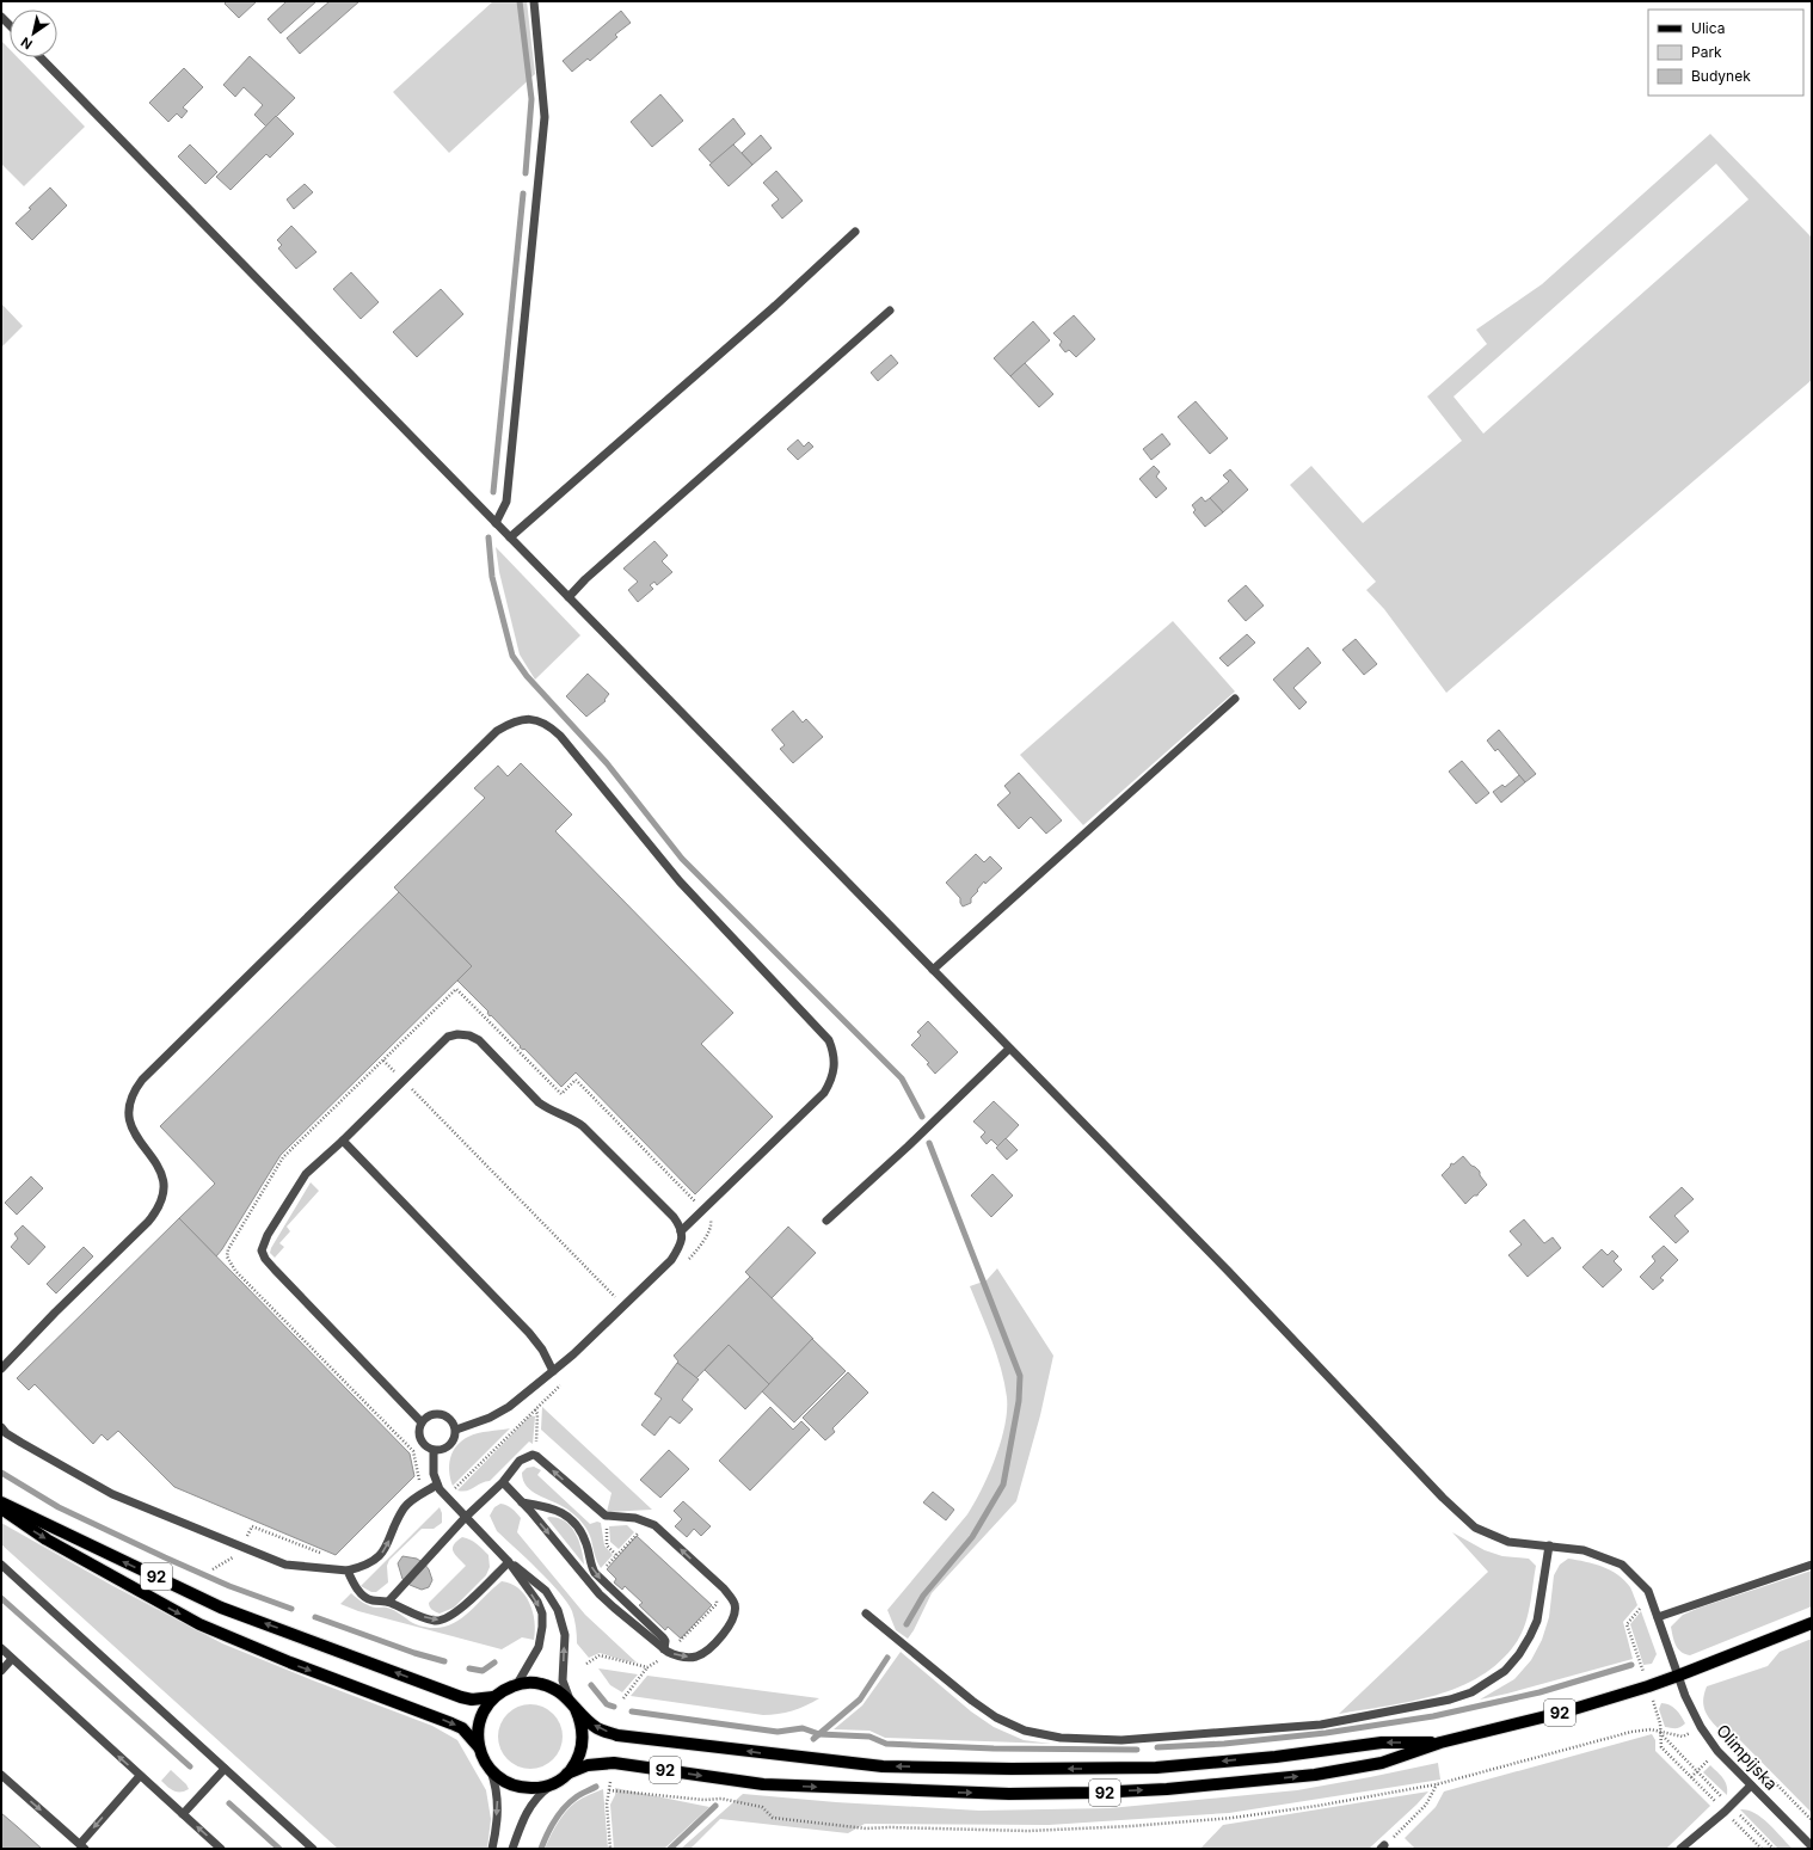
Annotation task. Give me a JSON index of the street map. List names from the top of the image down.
{
  "streets": {
    "main road": ["92"],
    "street": ["Olimpijska"]
  },
  "crossings": [
    ["92", "Olimpijska"]
  ],
  "legend": ["Ulica", "Park", "Budynek"],
  "north": "bottom left"
}
